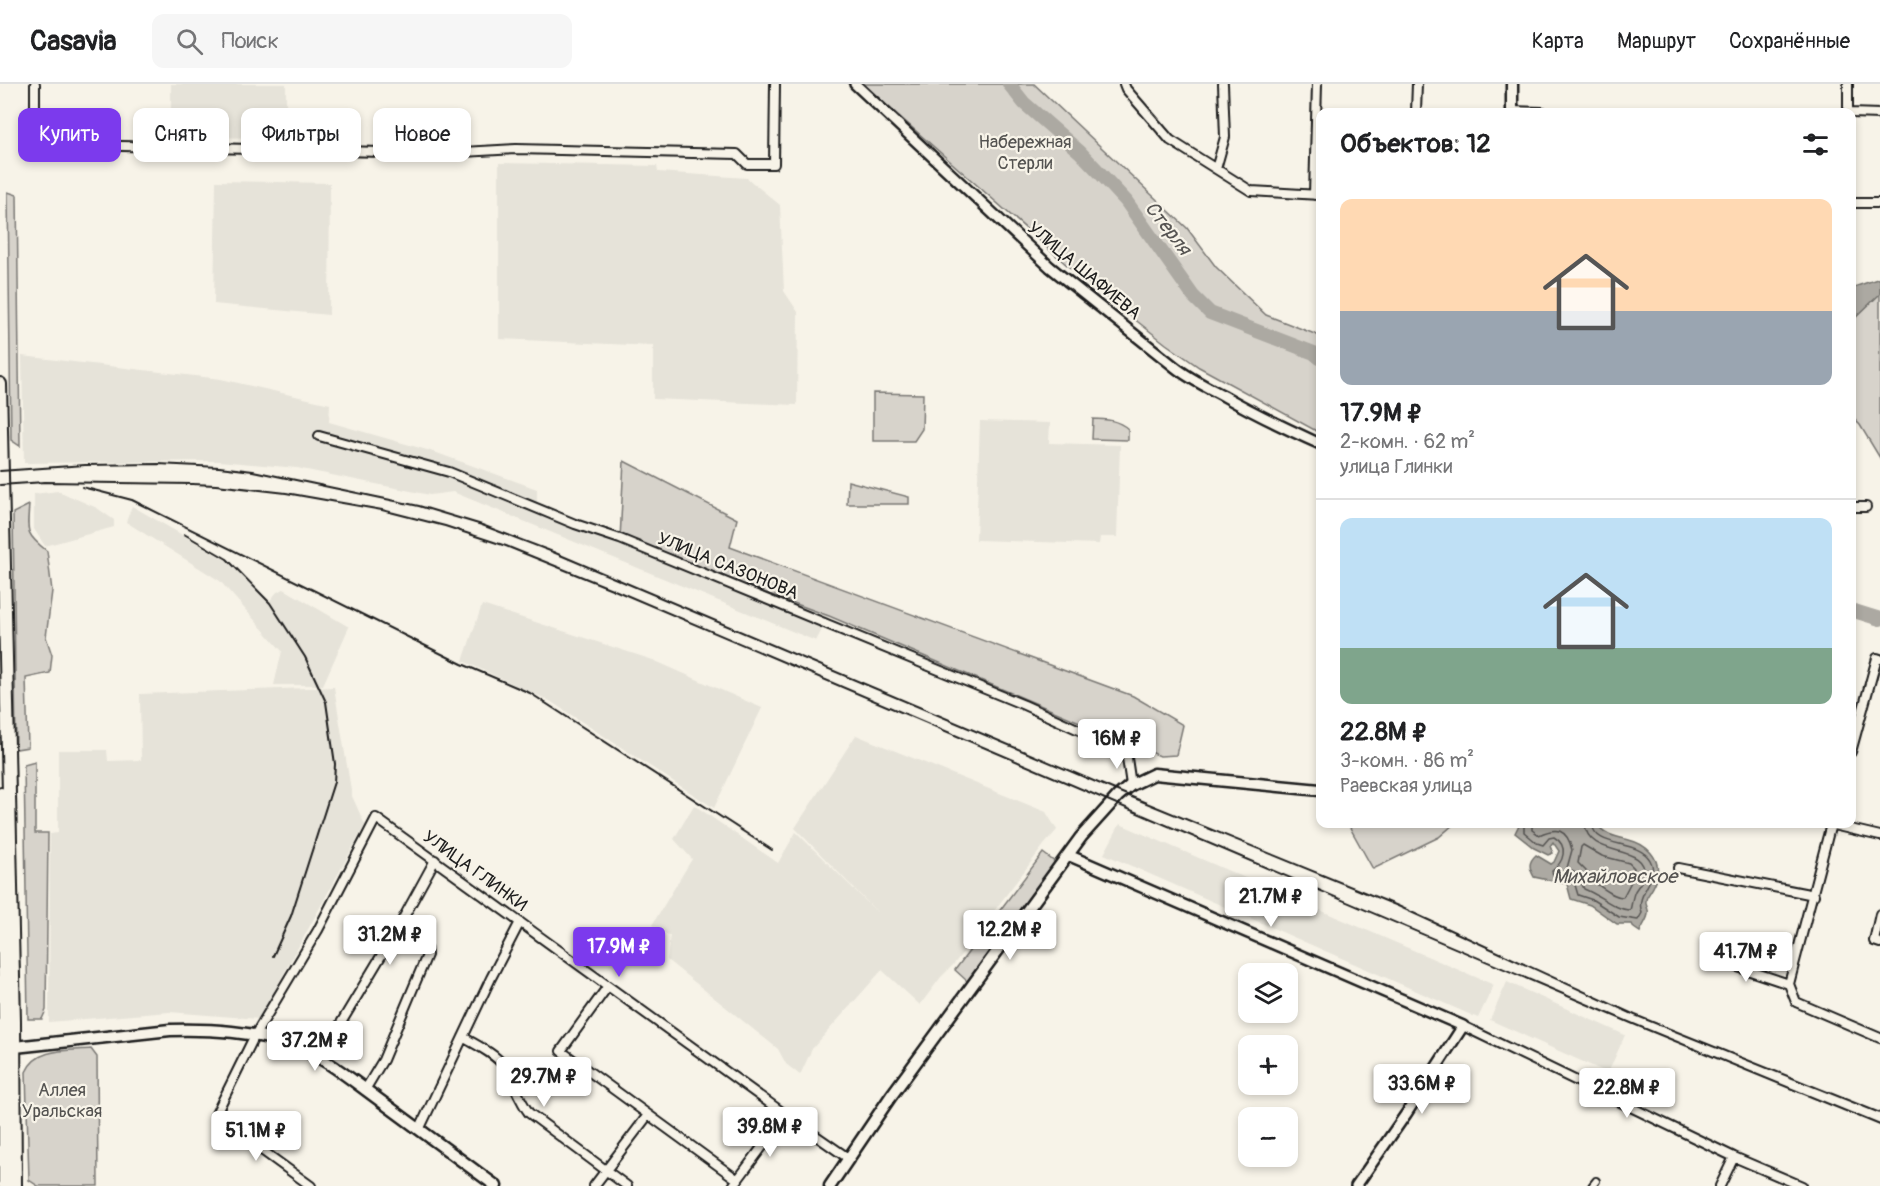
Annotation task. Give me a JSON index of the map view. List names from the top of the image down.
{
  "streets": {
    "street": ["УЛИЦА ШАФИЕВА", "УЛИЦА САЗОНОВА", "УЛИЦА ГЛИНКИ"]
  },
  "water": ["Стерля", "Михайловское"],
  "parks": ["Набережная Стерли", "Аллея Уральская"],
  "page": {
    "header": "Casavia",
    "search": "Поиск",
    "nav": ["Карта", "Маршрут", "Сохранённые"],
    "chip": [
      "Купить",
      "Снять",
      "Фильтры",
      "Новое"
    ],
    "heading": "Объектов: 12",
    "list": [
      {
        "name": "17.9M ₽",
        "note": "2-комн. · 62 m² · улица Глинки"
      },
      {
        "name": "22.8M ₽",
        "note": "3-комн. · 86 m² · Раевская улица"
      }
    ],
    "price": [
      "16M ₽",
      "21.7M ₽",
      "12.2M ₽",
      "31.2M ₽",
      "17.9M ₽",
      "41.7M ₽",
      "37.2M ₽",
      "29.7M ₽",
      "33.6M ₽",
      "22.8M ₽",
      "39.8M ₽",
      "51.1M ₽"
    ],
    "map_buttons": ["+", "−"]
  }
}
